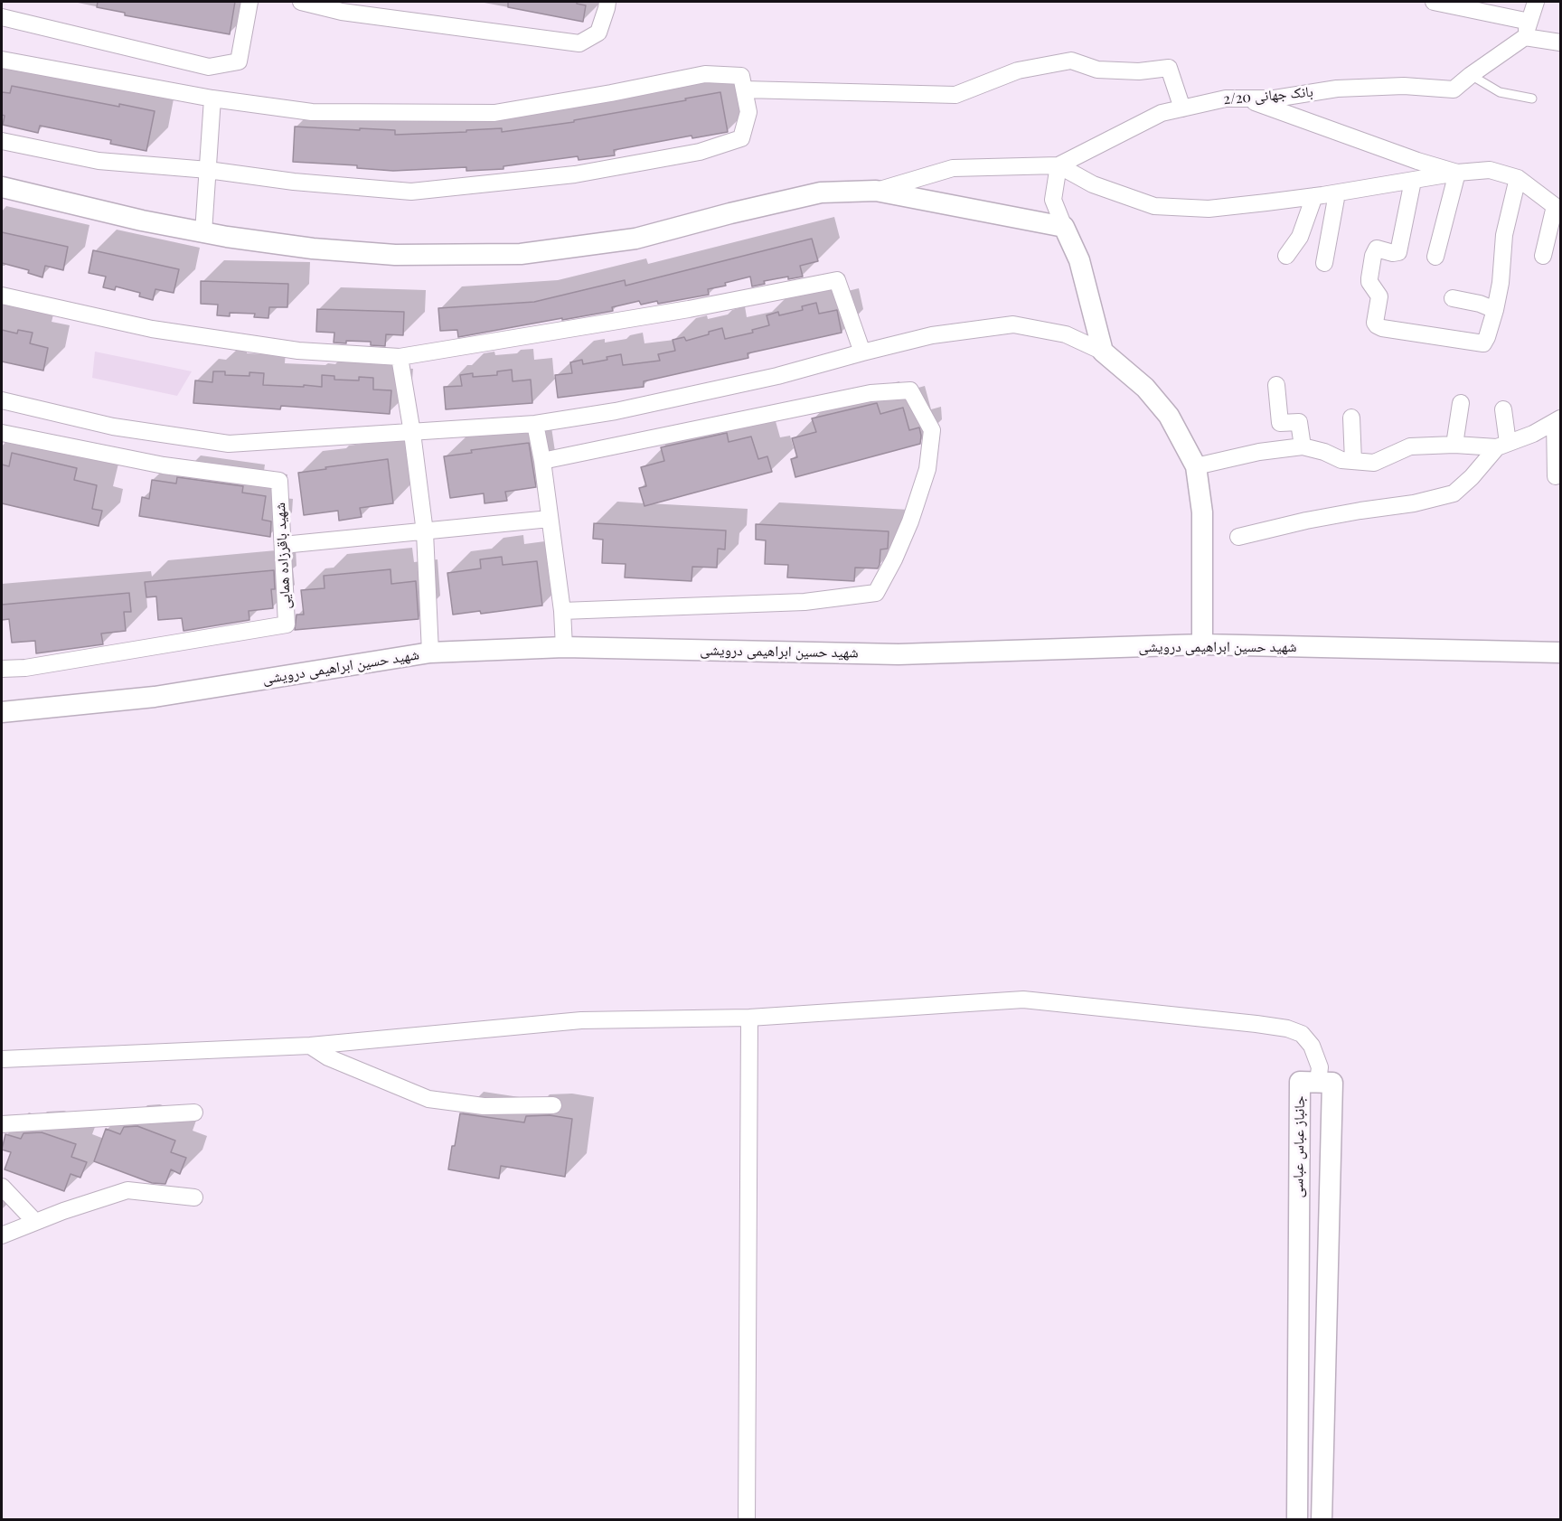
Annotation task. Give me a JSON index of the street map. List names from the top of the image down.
{
  "streets": {
    "street": [
      "بانک جهانی 2/20",
      "شهید باقرزاده همایی",
      "شهید حسین ابراهیمی درویشی",
      "جانباز عباس عباسی"
    ]
  }
}
